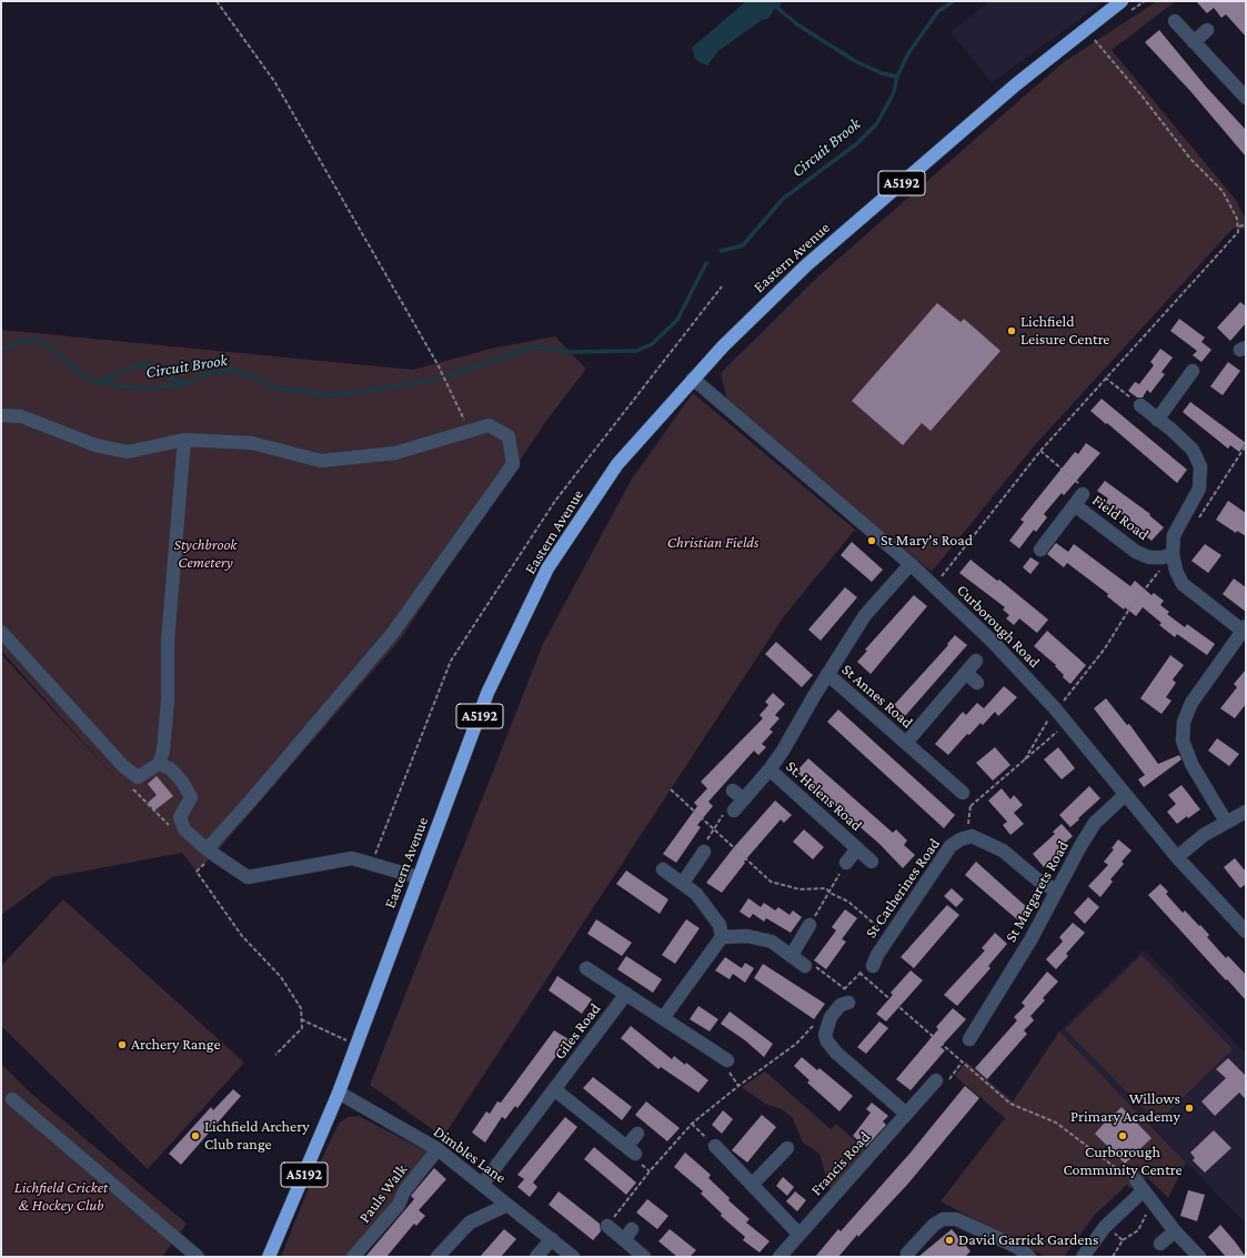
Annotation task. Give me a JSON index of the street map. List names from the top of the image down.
{
  "streets": {
    "highway": ["A5192", "Eastern Avenue"],
    "street": [
      "Field Road",
      "Curborough Road",
      "St Annes Road",
      "St. Helens Road",
      "St Catherines Road",
      "St Margarets Road",
      "Giles Road",
      "Dimbles Lane",
      "Francis Road",
      "Pauls Walk"
    ]
  },
  "crossings": [
    ["Eastern Avenue", "Curborough Road"],
    ["Eastern Avenue", "Dimbles Lane"],
    ["Curborough Road", "St Margarets Road"],
    ["Giles Road", "Dimbles Lane"],
    ["Dimbles Lane", "Pauls Walk"]
  ],
  "water": ["Circuit Brook"],
  "parks": ["Christian Fields", "Stychbrook Cemetery", "Lichfield Cricket & Hockey Club"],
  "places": [
    "Lichfield Leisure Centre",
    "St Mary's Road",
    "Archery Range",
    "Willows Primary Academy",
    "Lichfield Archery Club range",
    "Curborough Community Centre",
    "David Garrick Gardens"
  ]
}
